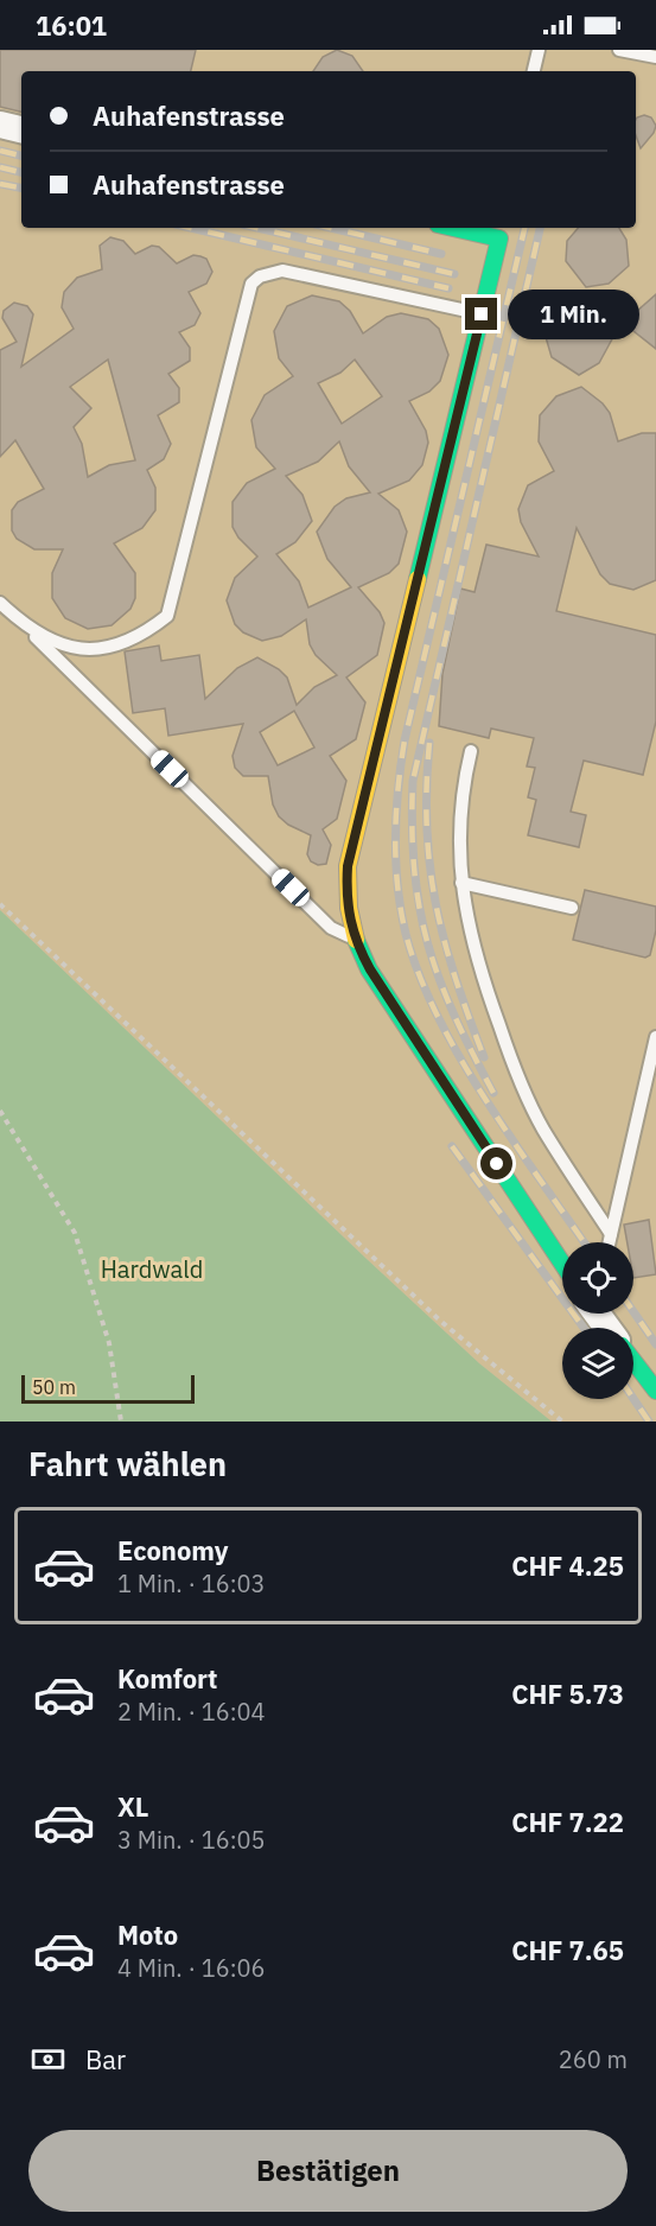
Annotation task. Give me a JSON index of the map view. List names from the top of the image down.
{
  "parks": ["Hardwald"],
  "scale_bar": "50 m",
  "page": {
    "status": "16:01",
    "banner": ["Auhafenstrasse", "Auhafenstrasse"],
    "bubble": "1 Min.",
    "scale": "50 m",
    "heading": "Fahrt wählen",
    "list": [
      {
        "name": "Economy",
        "note": "1 Min. · 16:03",
        "value": "CHF 4.25"
      },
      {
        "name": "Komfort",
        "note": "2 Min. · 16:04",
        "value": "CHF 5.73"
      },
      {
        "name": "XL",
        "note": "3 Min. · 16:05",
        "value": "CHF 7.22"
      },
      {
        "name": "Moto",
        "note": "4 Min. · 16:06",
        "value": "CHF 7.65"
      }
    ],
    "pay": ["Bar", "260 m"],
    "buttons": "Bestätigen"
  }
}
